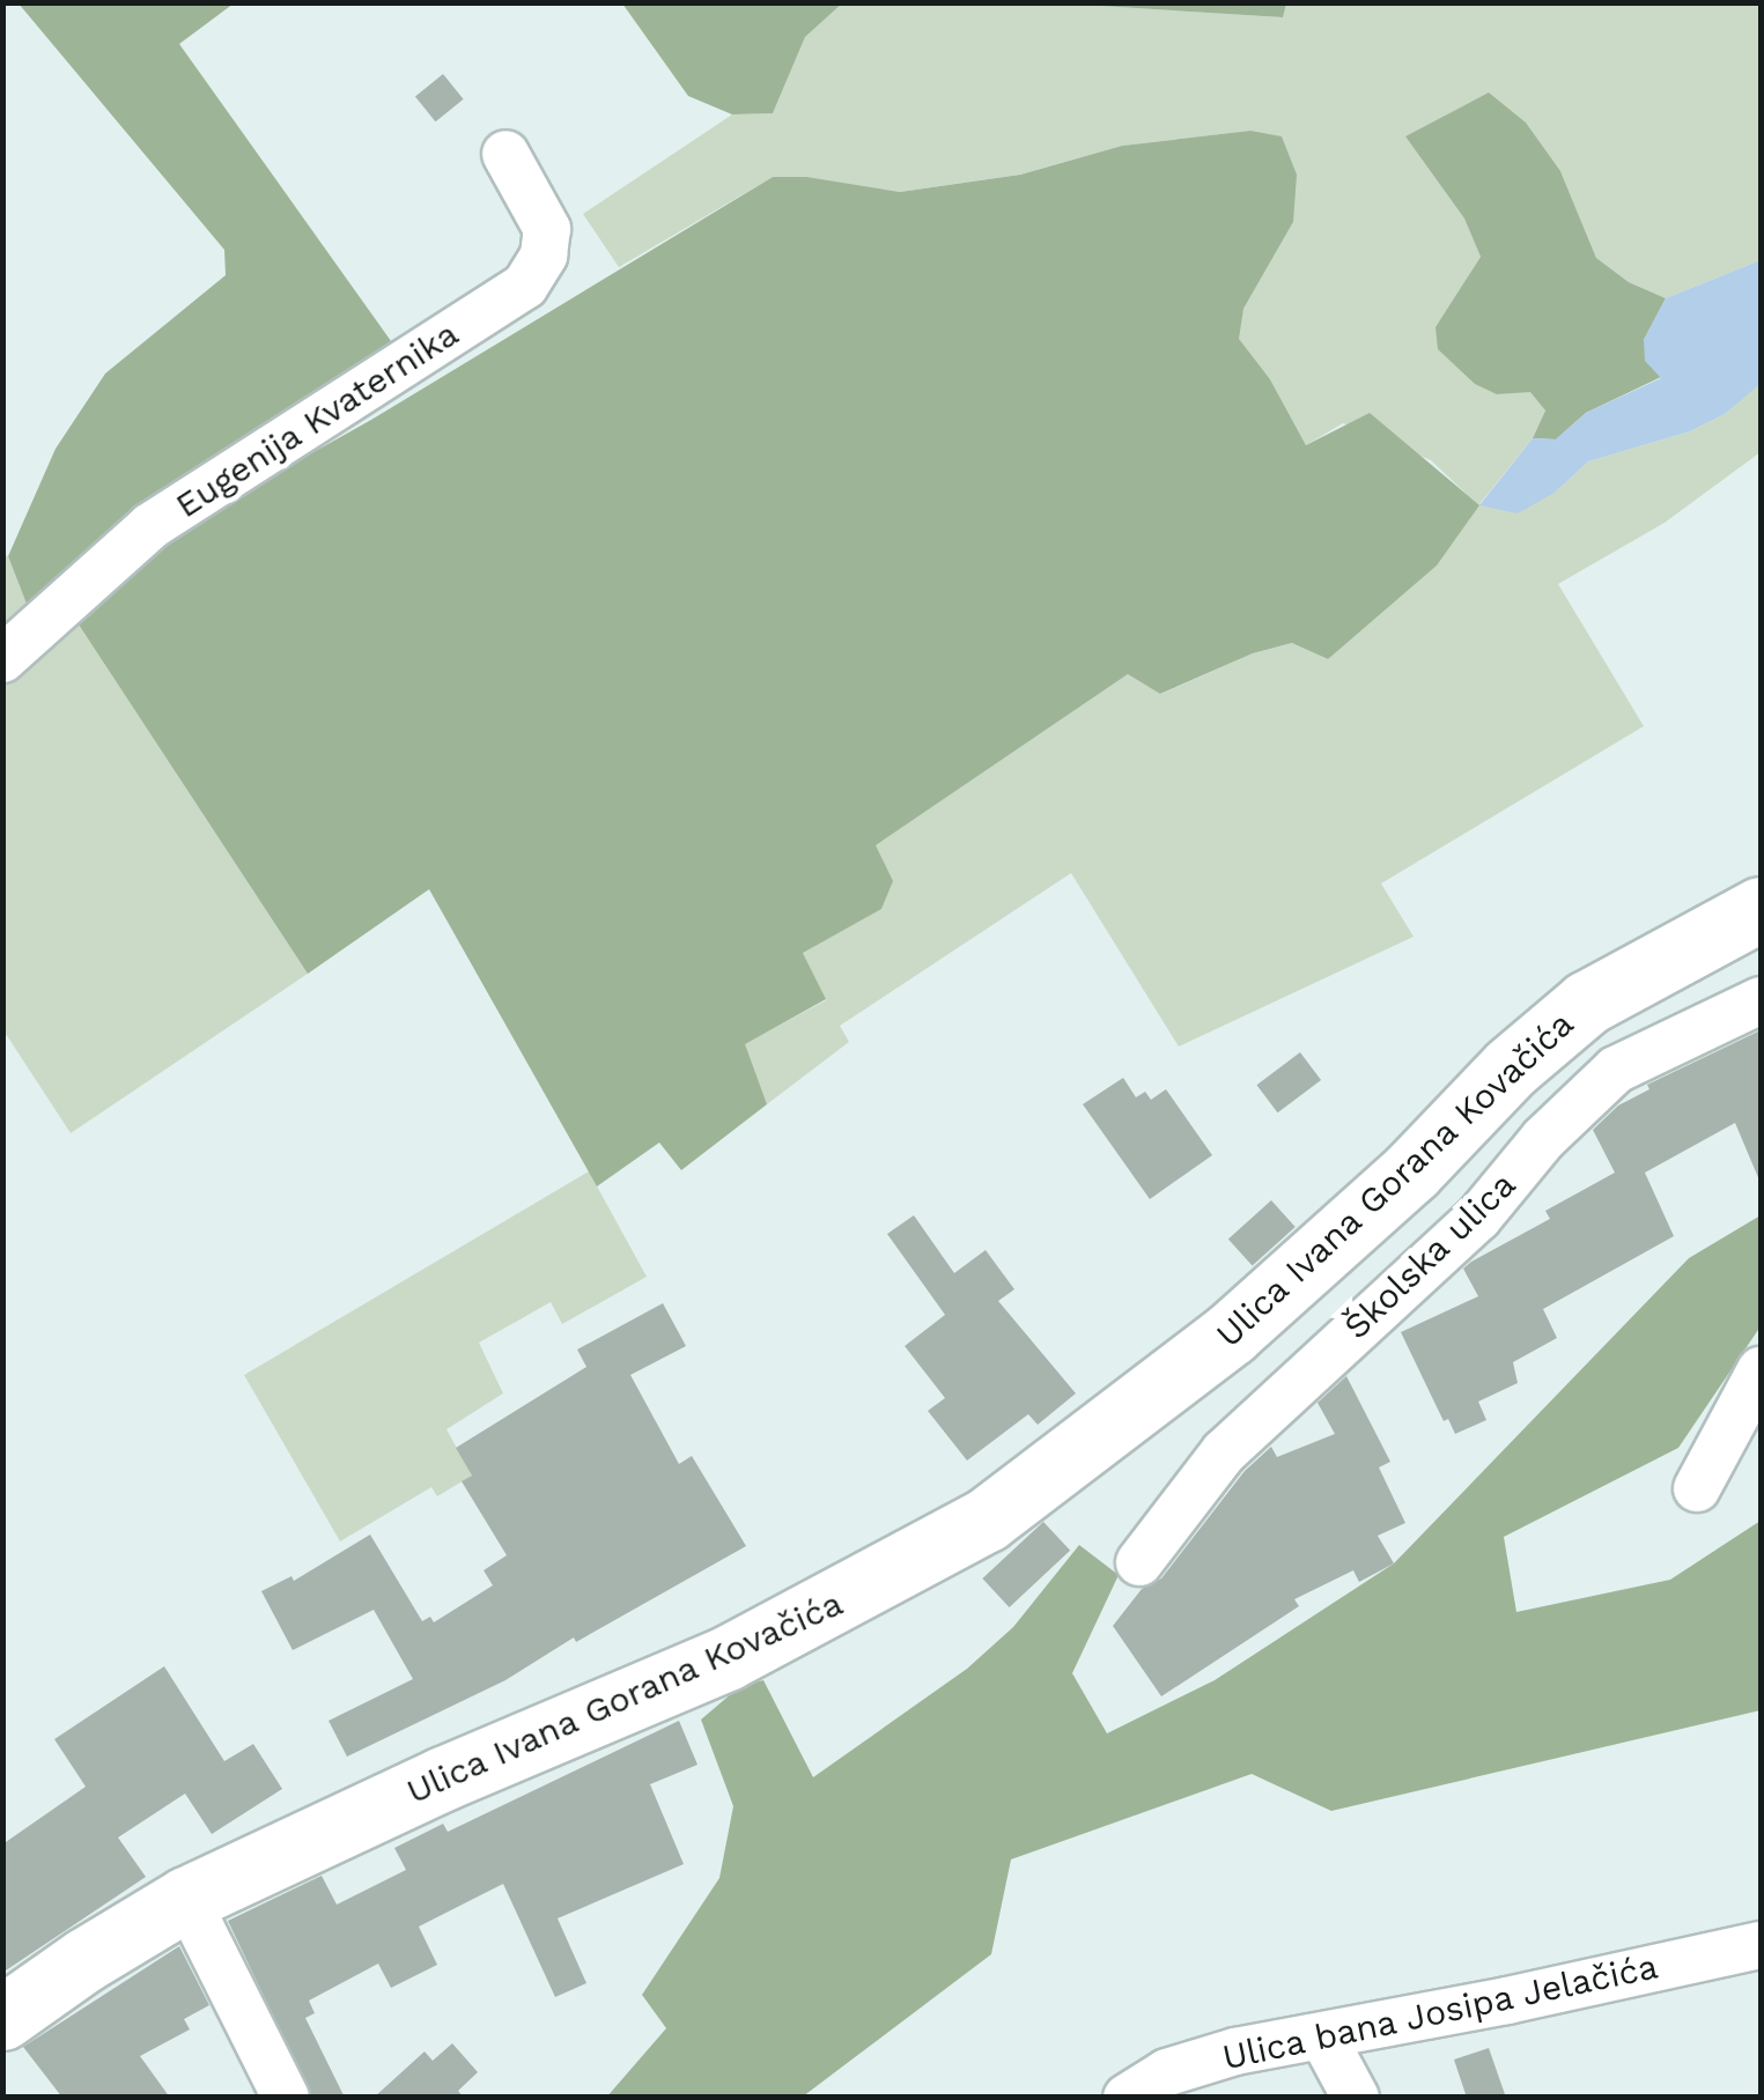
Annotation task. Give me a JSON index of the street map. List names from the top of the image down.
{
  "streets": {
    "main road": ["Ulica Ivana Gorana Kovačića"],
    "street": ["Eugenija Kvaternika", "Školska ulica", "Ulica bana Josipa Jelačića"]
  }
}
